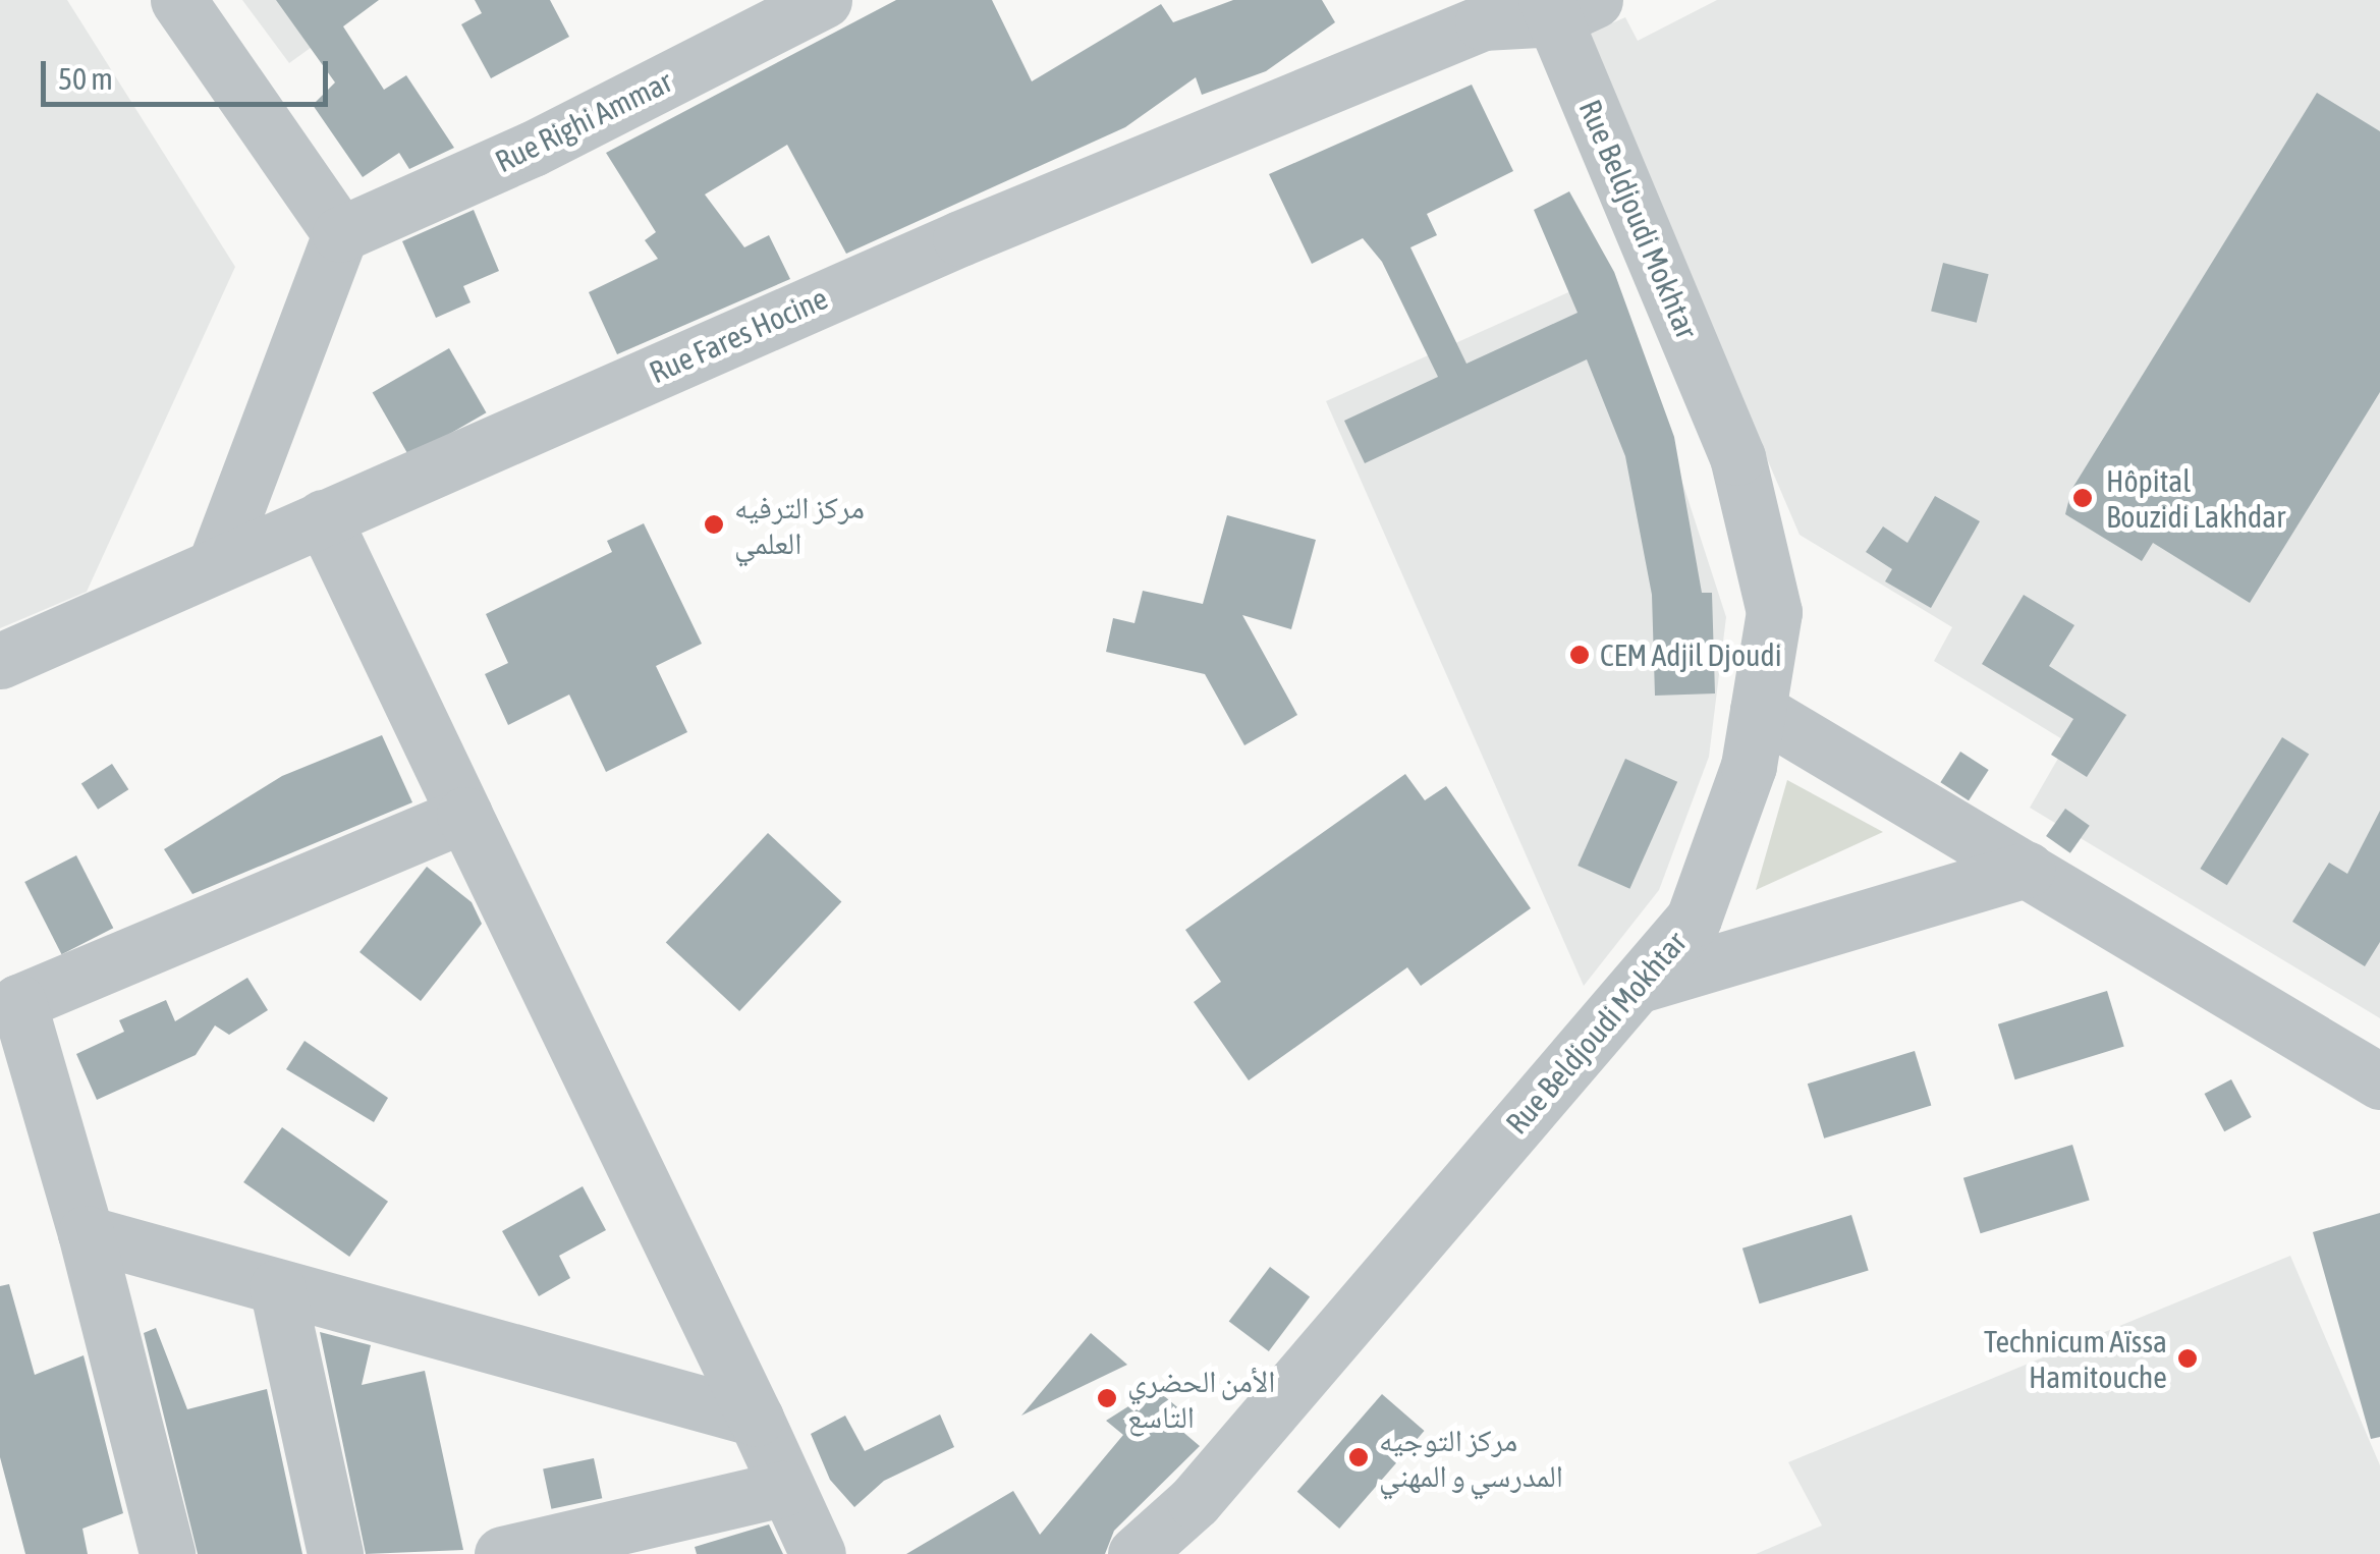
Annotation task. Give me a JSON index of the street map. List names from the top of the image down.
{
  "streets": {
    "street": ["Rue Righi Ammar", "Rue Beldjoudi Mokhtar", "Rue Fares Hocine"]
  },
  "crossings": [
    ["Rue Beldjoudi Mokhtar", "Rue Fares Hocine"]
  ],
  "places": [
    "Hôpital Bouzidi Lakhdar",
    "مركز الترفيه العلمي",
    "CEM Adjil Djoudi",
    "Technicum Aïssa Hamitouche",
    "الأمن الحضري التاسع",
    "مركز التوجيه المدرسي و المهني"
  ],
  "scale_bar": "50 m"
}
